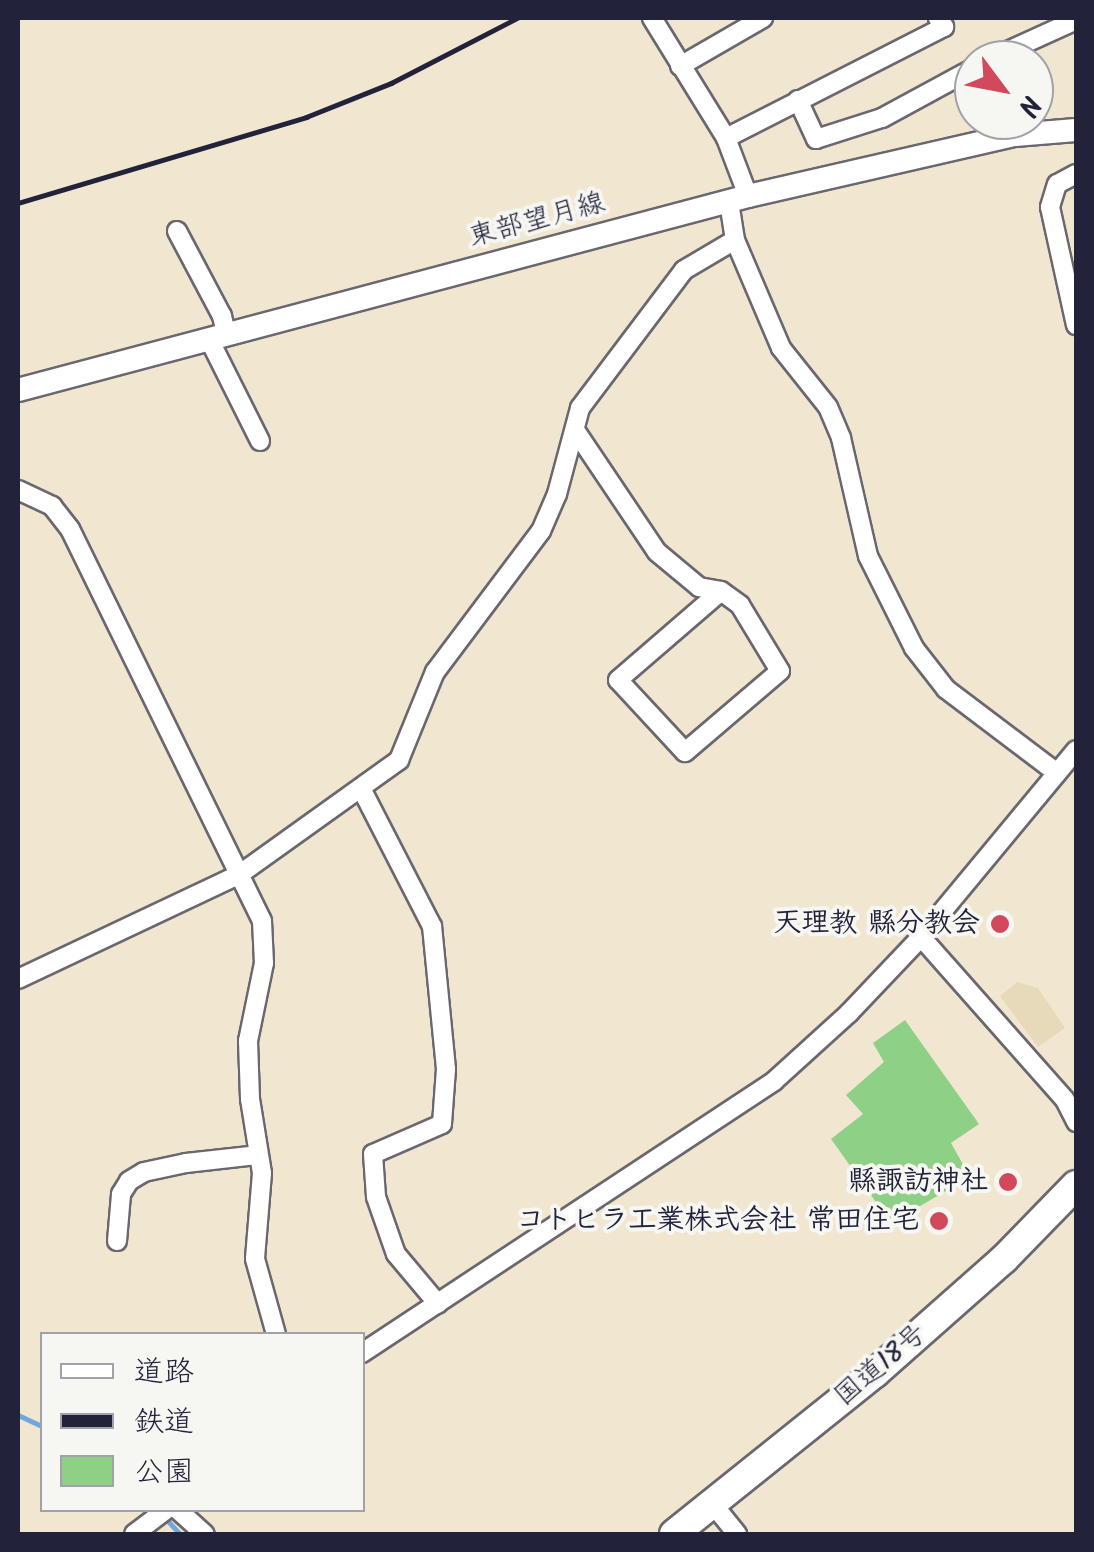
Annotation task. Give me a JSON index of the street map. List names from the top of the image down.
{
  "streets": {
    "highway": ["国道18号"],
    "main road": ["東部望月線"]
  },
  "places": ["天理教 縣分教会", "縣諏訪神社", "コトヒラ工業株式会社 常田住宅"],
  "legend": ["道路", "鉄道", "公園"],
  "north": "bottom right"
}
